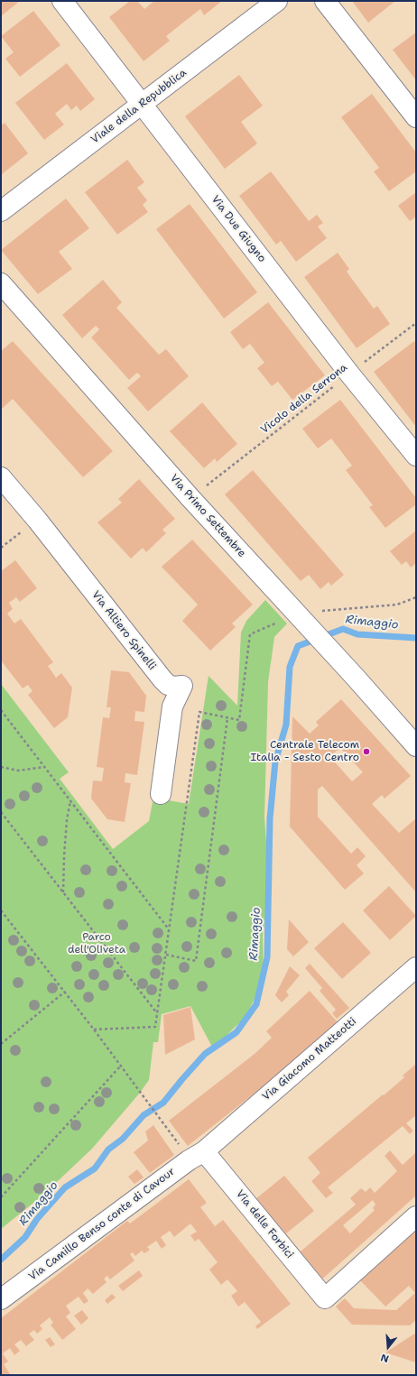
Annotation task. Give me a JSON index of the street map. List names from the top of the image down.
{
  "streets": {
    "street": [
      "Viale della Repubblica",
      "Via Due Giugno",
      "Via Primo Settembre",
      "Via Altiero Spinelli",
      "Via Giacomo Matteotti",
      "Via Camillo Benso conte di Cavour",
      "Via delle Forbici"
    ],
    "path": ["Vicolo della Serrona"]
  },
  "crossings": [
    ["Viale della Repubblica", "Via Due Giugno"],
    ["Via Due Giugno", "Vicolo della Serrona"],
    ["Via Giacomo Matteotti", "Via Camillo Benso conte di Cavour"],
    ["Via Giacomo Matteotti", "Via delle Forbici"],
    ["Via Camillo Benso conte di Cavour", "Via delle Forbici"]
  ],
  "water": ["Rimaggio"],
  "parks": ["Parco dell'Oliveta"],
  "places": ["Centrale Telecom Italia - Sesto Centro"],
  "north": "bottom"
}
